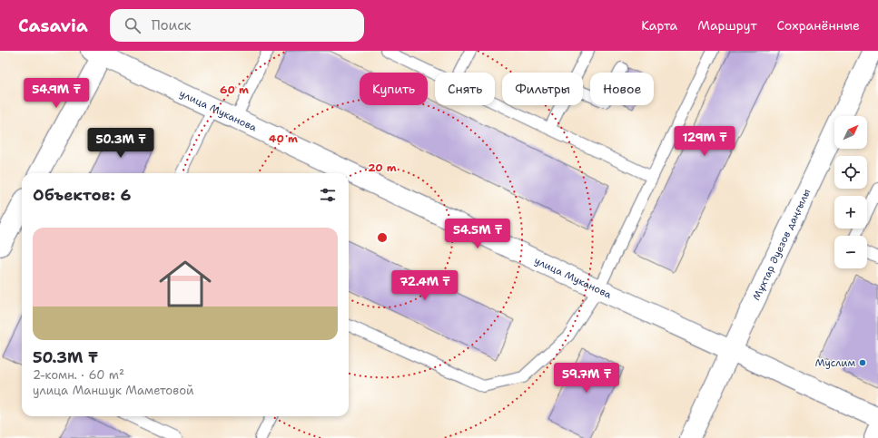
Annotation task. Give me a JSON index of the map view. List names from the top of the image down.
{
  "streets": {
    "street": ["улица Муканова", "Мұхтар Әуезов даңғылы"]
  },
  "crossings": [
    ["улица Муканова", "Мұхтар Әуезов даңғылы"]
  ],
  "places": ["Муслим"],
  "north": "top right",
  "page": {
    "header": "Casavia",
    "search": "Поиск",
    "nav": ["Карта", "Маршрут", "Сохранённые"],
    "chip": [
      "Купить",
      "Снять",
      "Фильтры",
      "Новое"
    ],
    "price": [
      "54.9M ₸",
      "129M ₸",
      "50.3M ₸",
      "54.5M ₸",
      "72.4M ₸",
      "59.7M ₸"
    ],
    "map_buttons": ["+", "−"],
    "heading": "Объектов: 6",
    "list": [
      {
        "name": "50.3M ₸",
        "note": "2-комн. · 60 m² · улица Маншук Маметовой"
      }
    ]
  },
  "rings": ["60 m", "40 m", "20 m"]
}
